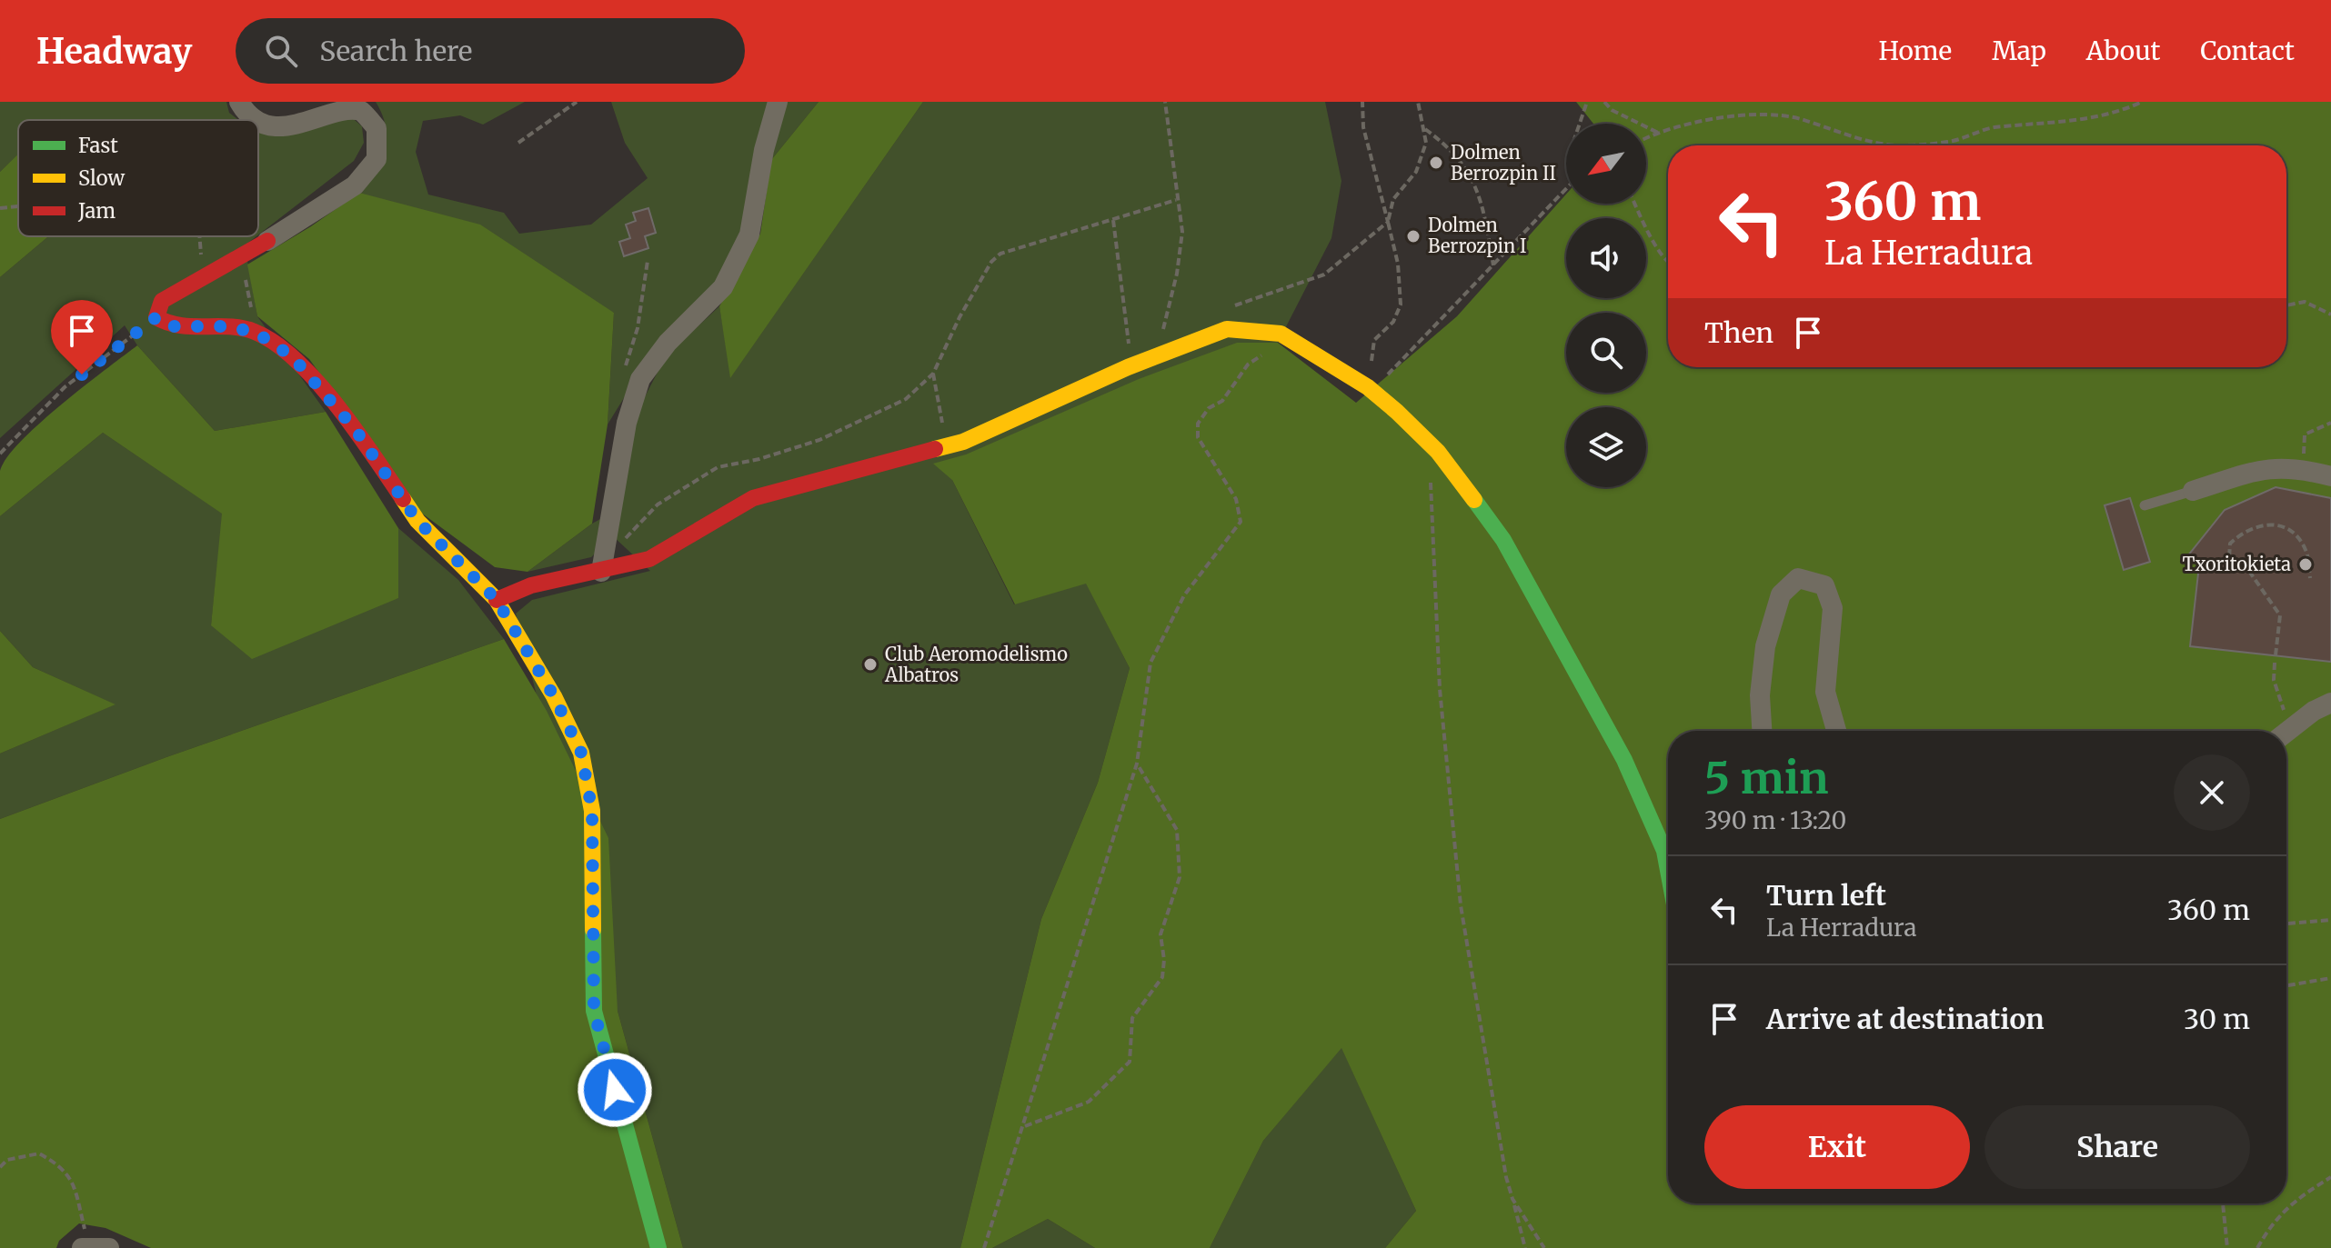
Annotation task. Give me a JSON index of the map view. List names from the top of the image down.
{
  "places": [
    "Dolmen Berrozpin II",
    "Dolmen Berrozpin I",
    "Txoritokieta",
    "Club Aeromodelismo Albatros"
  ],
  "legend": ["Fast", "Slow", "Jam"],
  "north": "bottom left",
  "page": {
    "header": "Headway",
    "search": "Search here",
    "nav": [
      "Home",
      "Map",
      "About",
      "Contact"
    ],
    "turn": ["360 m", "La Herradura"],
    "then": "Then",
    "heading": ["5 min", "390 m · 13:20"],
    "list": [
      {
        "name": "Turn left",
        "note": "La Herradura",
        "value": "360 m"
      },
      {
        "name": "Arrive at destination",
        "value": "30 m"
      }
    ],
    "buttons": ["Exit", "Share"]
  }
}
